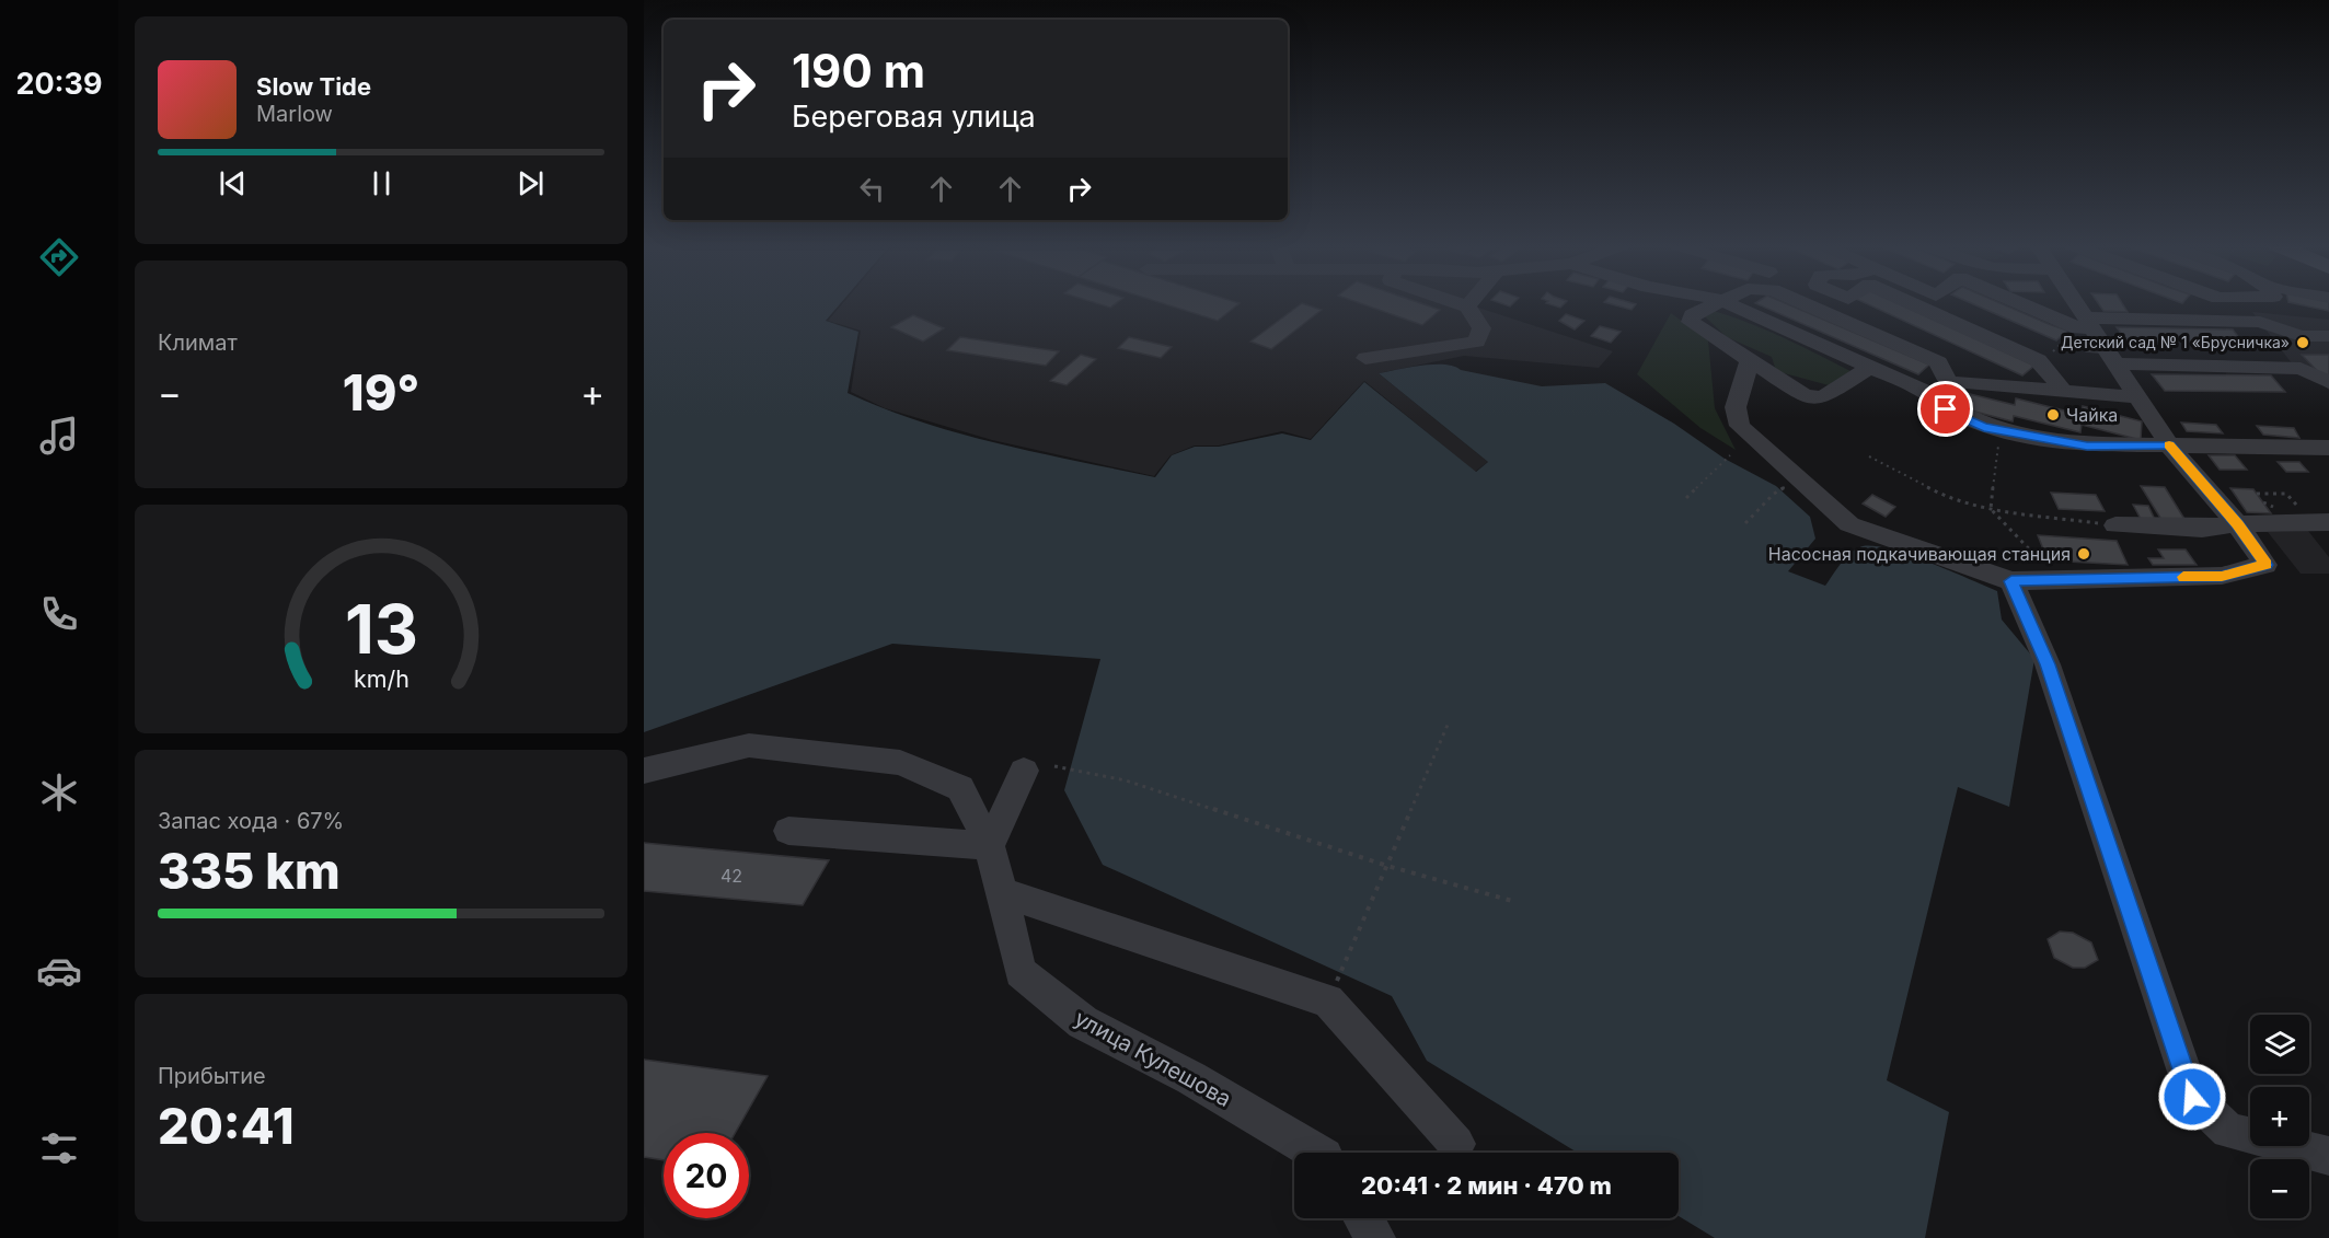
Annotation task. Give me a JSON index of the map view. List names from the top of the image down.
{
  "streets": {
    "street": ["улица Кулешова"]
  },
  "places": ["Детский сад № 1 «Брусничка»", "Чайка", "Насосная подкачивающая станция"],
  "house_numbers": ["42"],
  "page": {
    "tabs": "20:39",
    "turn": ["190 m", "Береговая улица"],
    "song": ["Slow Tide", "Marlow"],
    "tile": [
      "Климат",
      ["Запас хода · 67%", "335 km"],
      ["Прибытие", "20:41"]
    ],
    "heat": ["−", "19°", "+"],
    "map_buttons": ["+", "−"],
    "limit": "20",
    "trip": "20:41 · 2 мин · 470 m",
    "gauge": ["13", "km/h"]
  }
}
